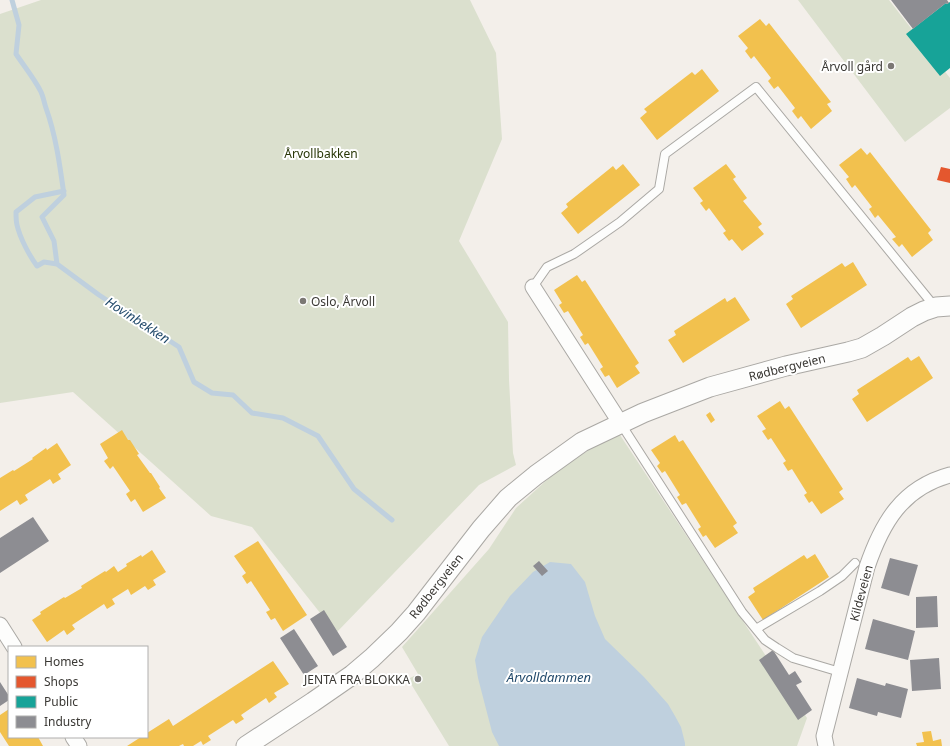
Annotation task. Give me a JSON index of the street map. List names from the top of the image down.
{
  "streets": {
    "street": ["Rødbergveien", "Kildeveien"]
  },
  "water": ["Hovinbekken", "Årvolldammen"],
  "parks": ["Årvollbakken"],
  "places": ["Årvoll gård", "Oslo, Årvoll", "JENTA FRA BLOKKA"],
  "legend": [
    "Homes",
    "Shops",
    "Public",
    "Industry"
  ]
}
